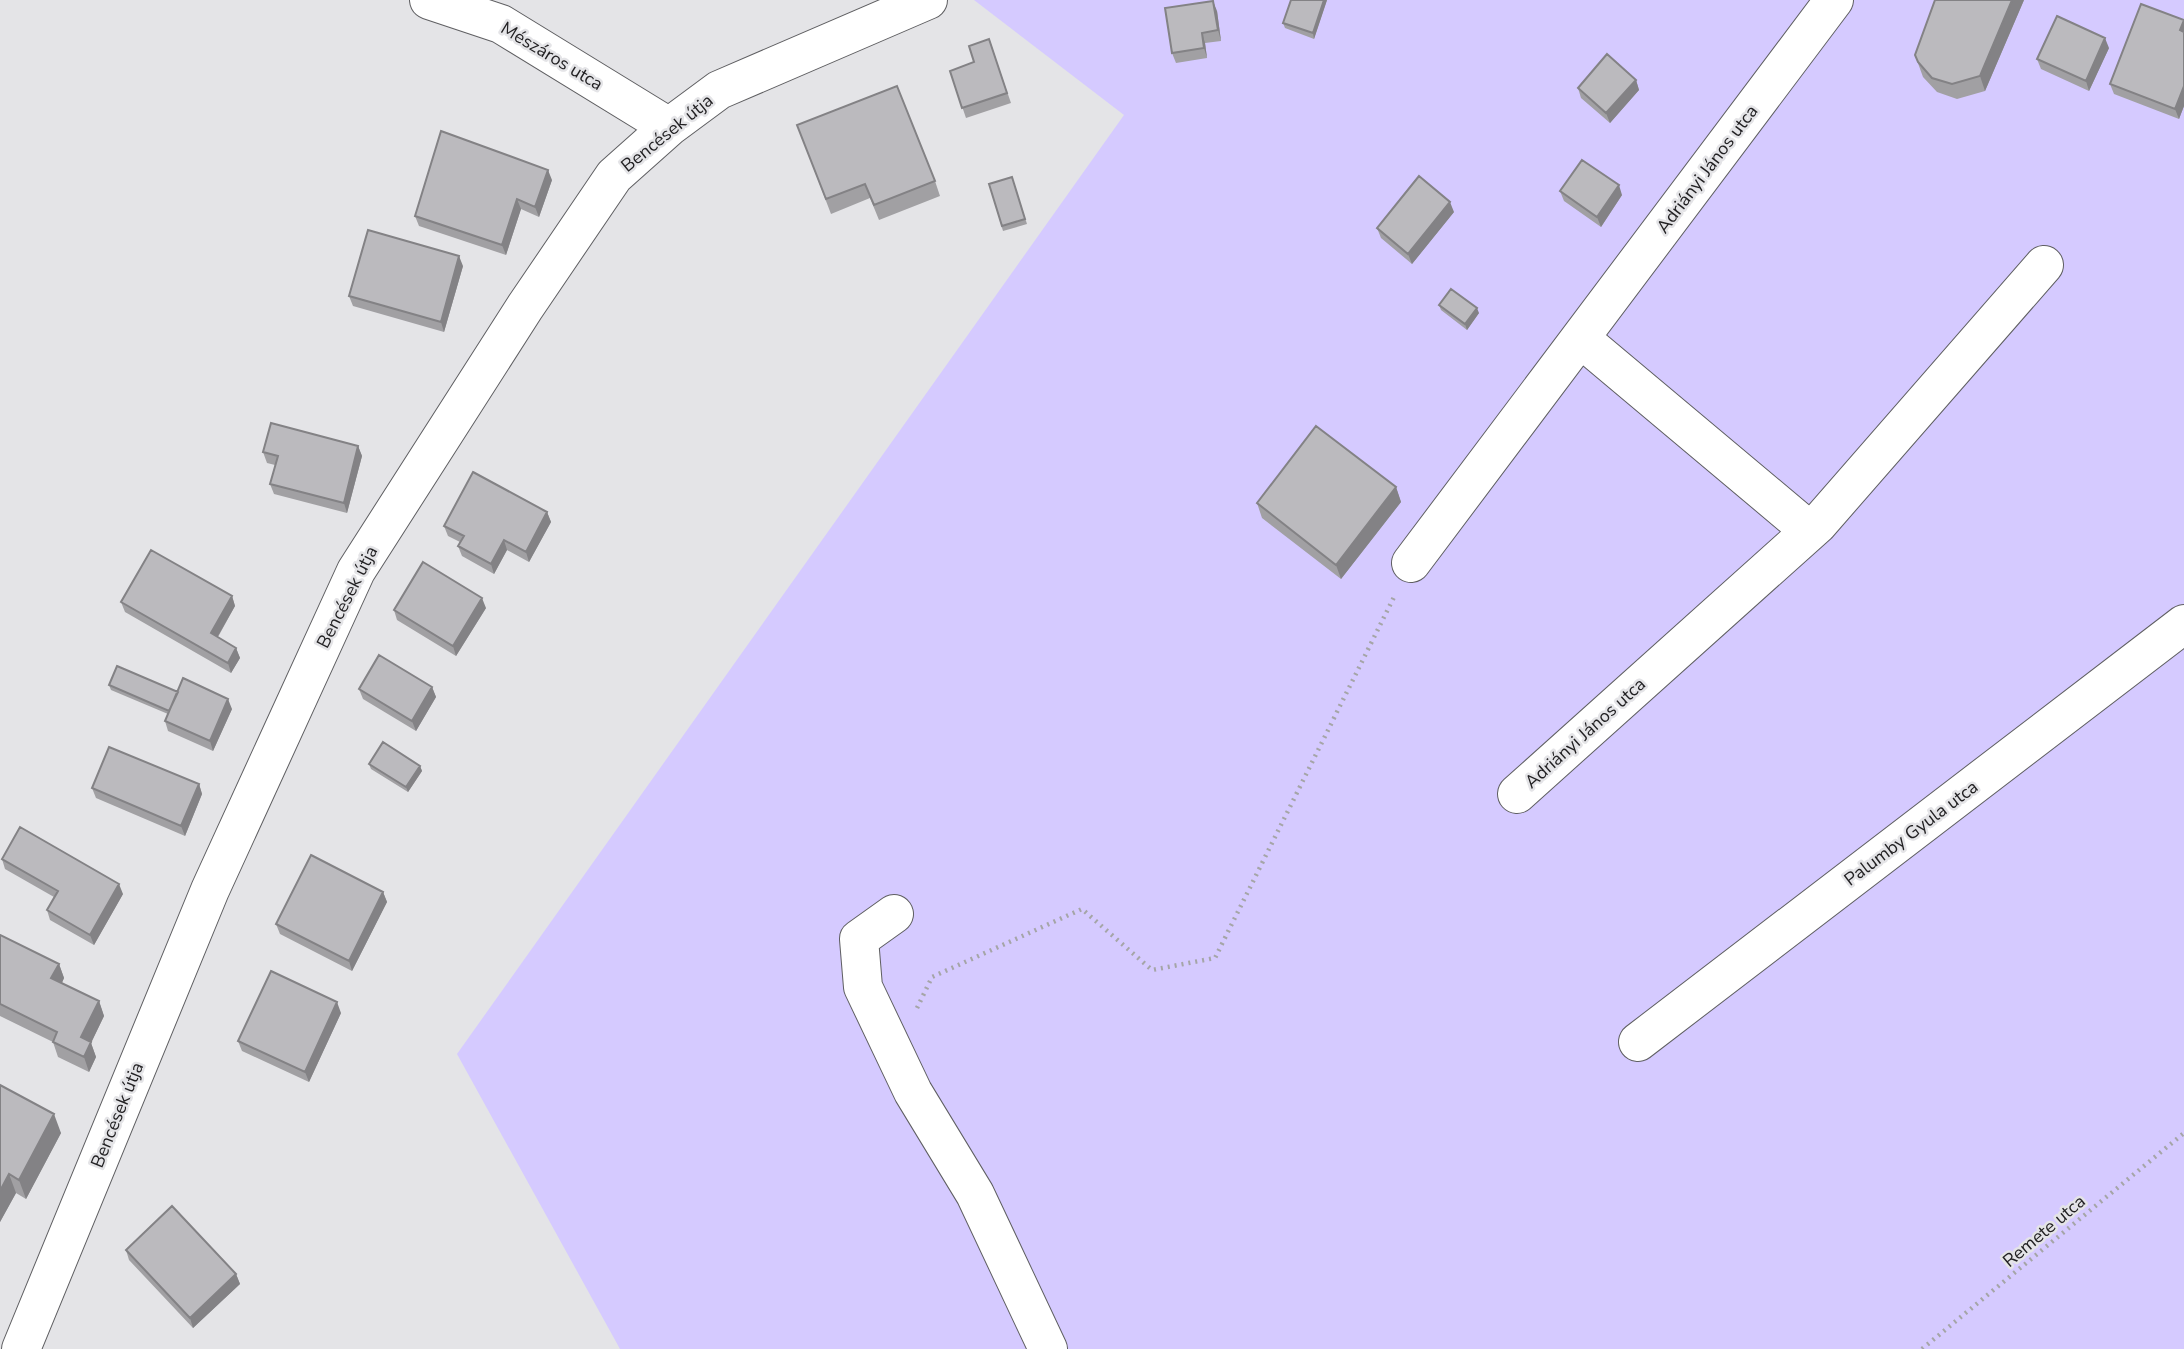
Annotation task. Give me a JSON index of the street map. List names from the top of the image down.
{
  "streets": {
    "street": [
      "Mészáros utca",
      "Bencések útja",
      "Adriányi János utca",
      "Palumby Gyula utca"
    ],
    "path": ["Remete utca"]
  },
  "crossings": [
    ["Mészáros utca", "Bencések útja"]
  ]
}
